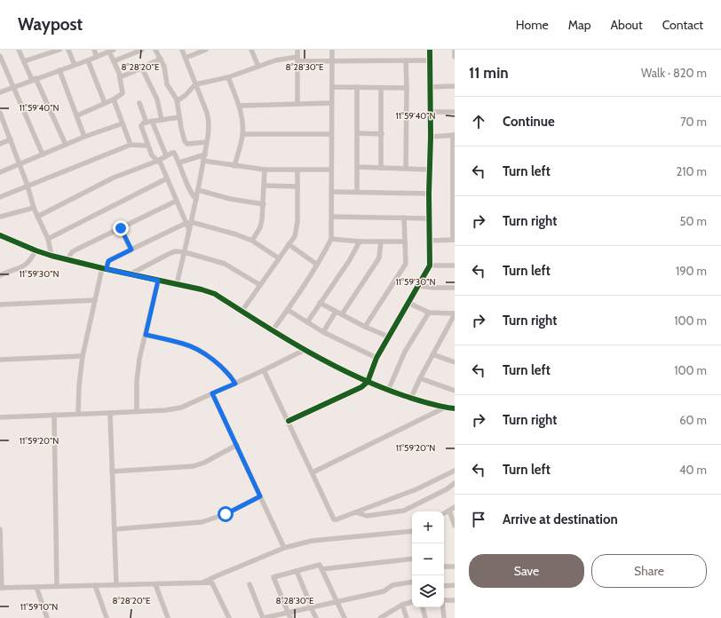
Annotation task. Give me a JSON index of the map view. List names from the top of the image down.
{
  "page": {
    "header": "Waypost",
    "nav": [
      "Home",
      "Map",
      "About",
      "Contact"
    ],
    "heading": ["11 min", "Walk · 820 m"],
    "list": [
      ["Continue", "70 m"],
      ["Turn left", "210 m"],
      ["Turn right", "50 m"],
      ["Turn left", "190 m"],
      ["Turn right", "100 m"],
      ["Turn left", "100 m"],
      ["Turn right", "60 m"],
      ["Turn left", "40 m"],
      "Arrive at destination"
    ],
    "map_buttons": ["+", "−"],
    "buttons": ["Save", "Share"]
  },
  "coordinates": [
    "8°28'20\"E",
    "8°28'30\"E",
    "11°59'40\"N",
    "11°59'30\"N",
    "11°59'20\"N",
    "11°59'10\"N"
  ]
}
